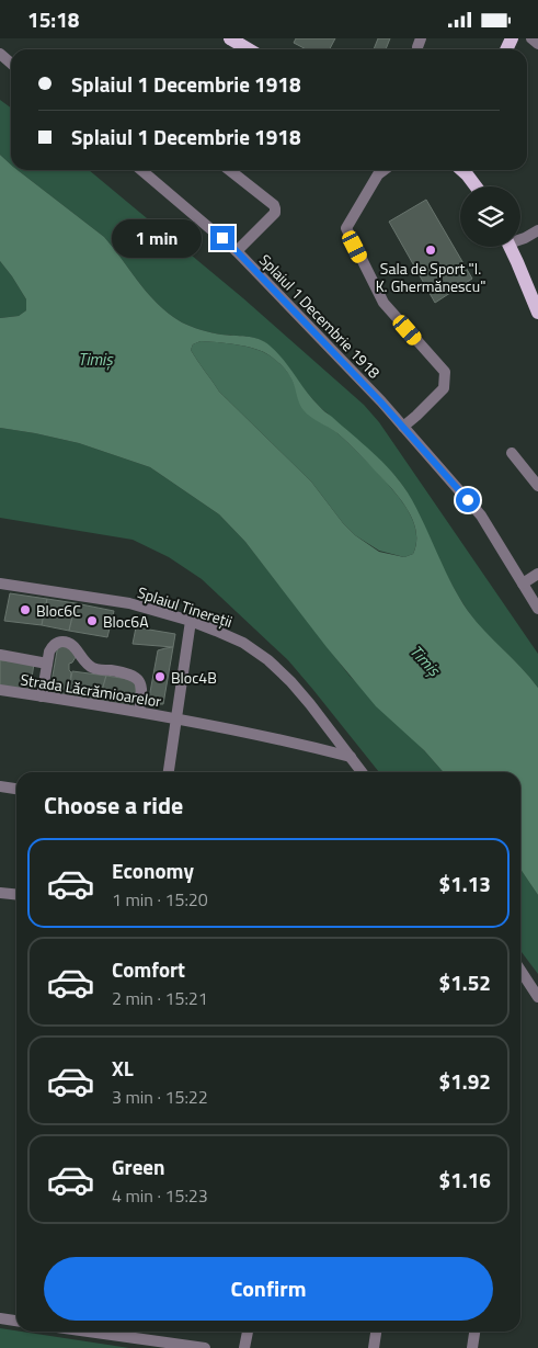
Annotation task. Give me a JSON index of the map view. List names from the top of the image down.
{
  "streets": {
    "street": ["Splaiul 1 Decembrie 1918", "Splaiul Tinereții", "Strada Lăcrămioarelor"]
  },
  "crossings": [
    ["Splaiul Tinereții", "Strada Lăcrămioarelor"]
  ],
  "water": ["Timiș"],
  "places": [
    "Sala de Sport \"I. K. Ghermănescu\"",
    "Bloc6C",
    "Bloc6A",
    "Bloc4B"
  ],
  "page": {
    "status": "15:18",
    "banner": ["Splaiul 1 Decembrie 1918", "Splaiul 1 Decembrie 1918"],
    "bubble": "1 min",
    "heading": "Choose a ride",
    "list": [
      {
        "name": "Economy",
        "note": "1 min · 15:20",
        "value": "$1.13"
      },
      {
        "name": "Comfort",
        "note": "2 min · 15:21",
        "value": "$1.52"
      },
      {
        "name": "XL",
        "note": "3 min · 15:22",
        "value": "$1.92"
      },
      {
        "name": "Green",
        "note": "4 min · 15:23",
        "value": "$1.16"
      }
    ],
    "buttons": "Confirm"
  }
}
